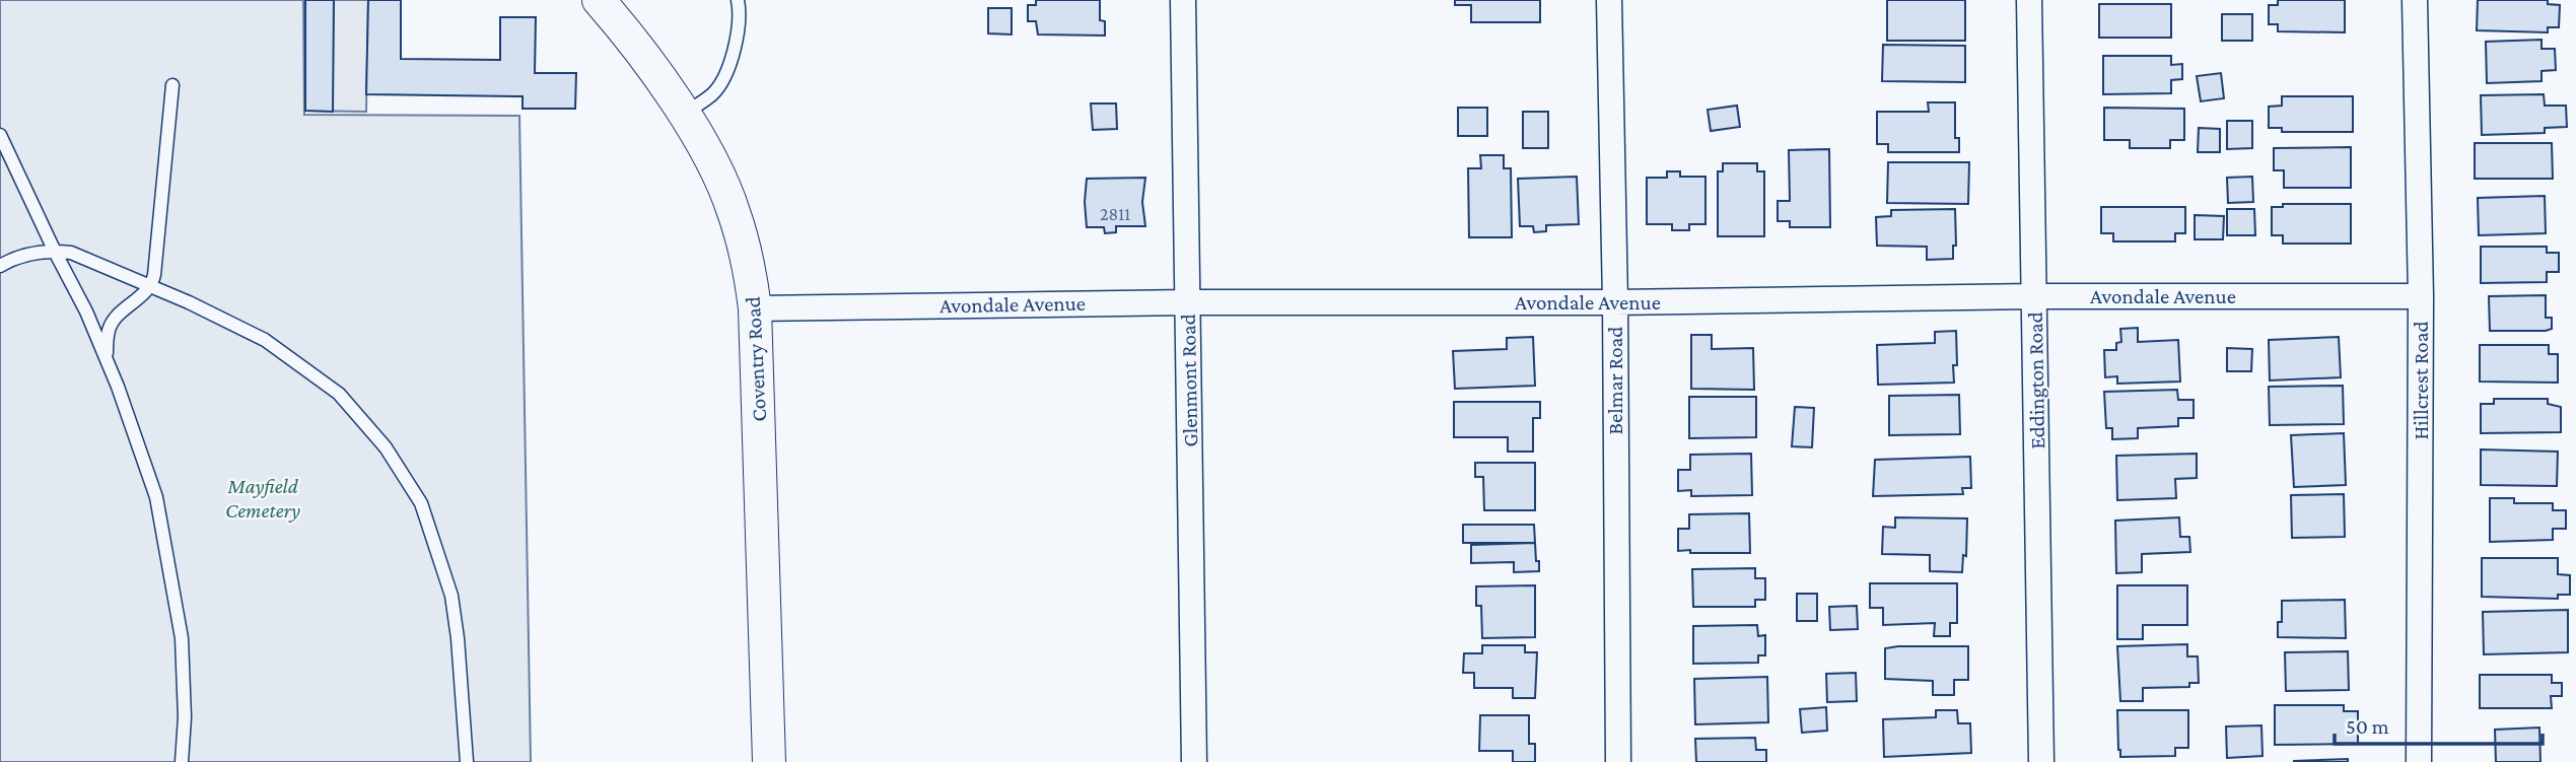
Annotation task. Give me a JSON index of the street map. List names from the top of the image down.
{
  "streets": {
    "street": [
      "Avondale Avenue",
      "Coventry Road",
      "Glenmont Road",
      "Belmar Road",
      "Eddington Road",
      "Hillcrest Road"
    ]
  },
  "crossings": [
    ["Avondale Avenue", "Coventry Road"],
    ["Avondale Avenue", "Glenmont Road"],
    ["Avondale Avenue", "Belmar Road"],
    ["Avondale Avenue", "Eddington Road"],
    ["Avondale Avenue", "Hillcrest Road"]
  ],
  "parks": ["Mayfield Cemetery"],
  "house_numbers": ["2811"],
  "scale_bar": "50 m"
}
